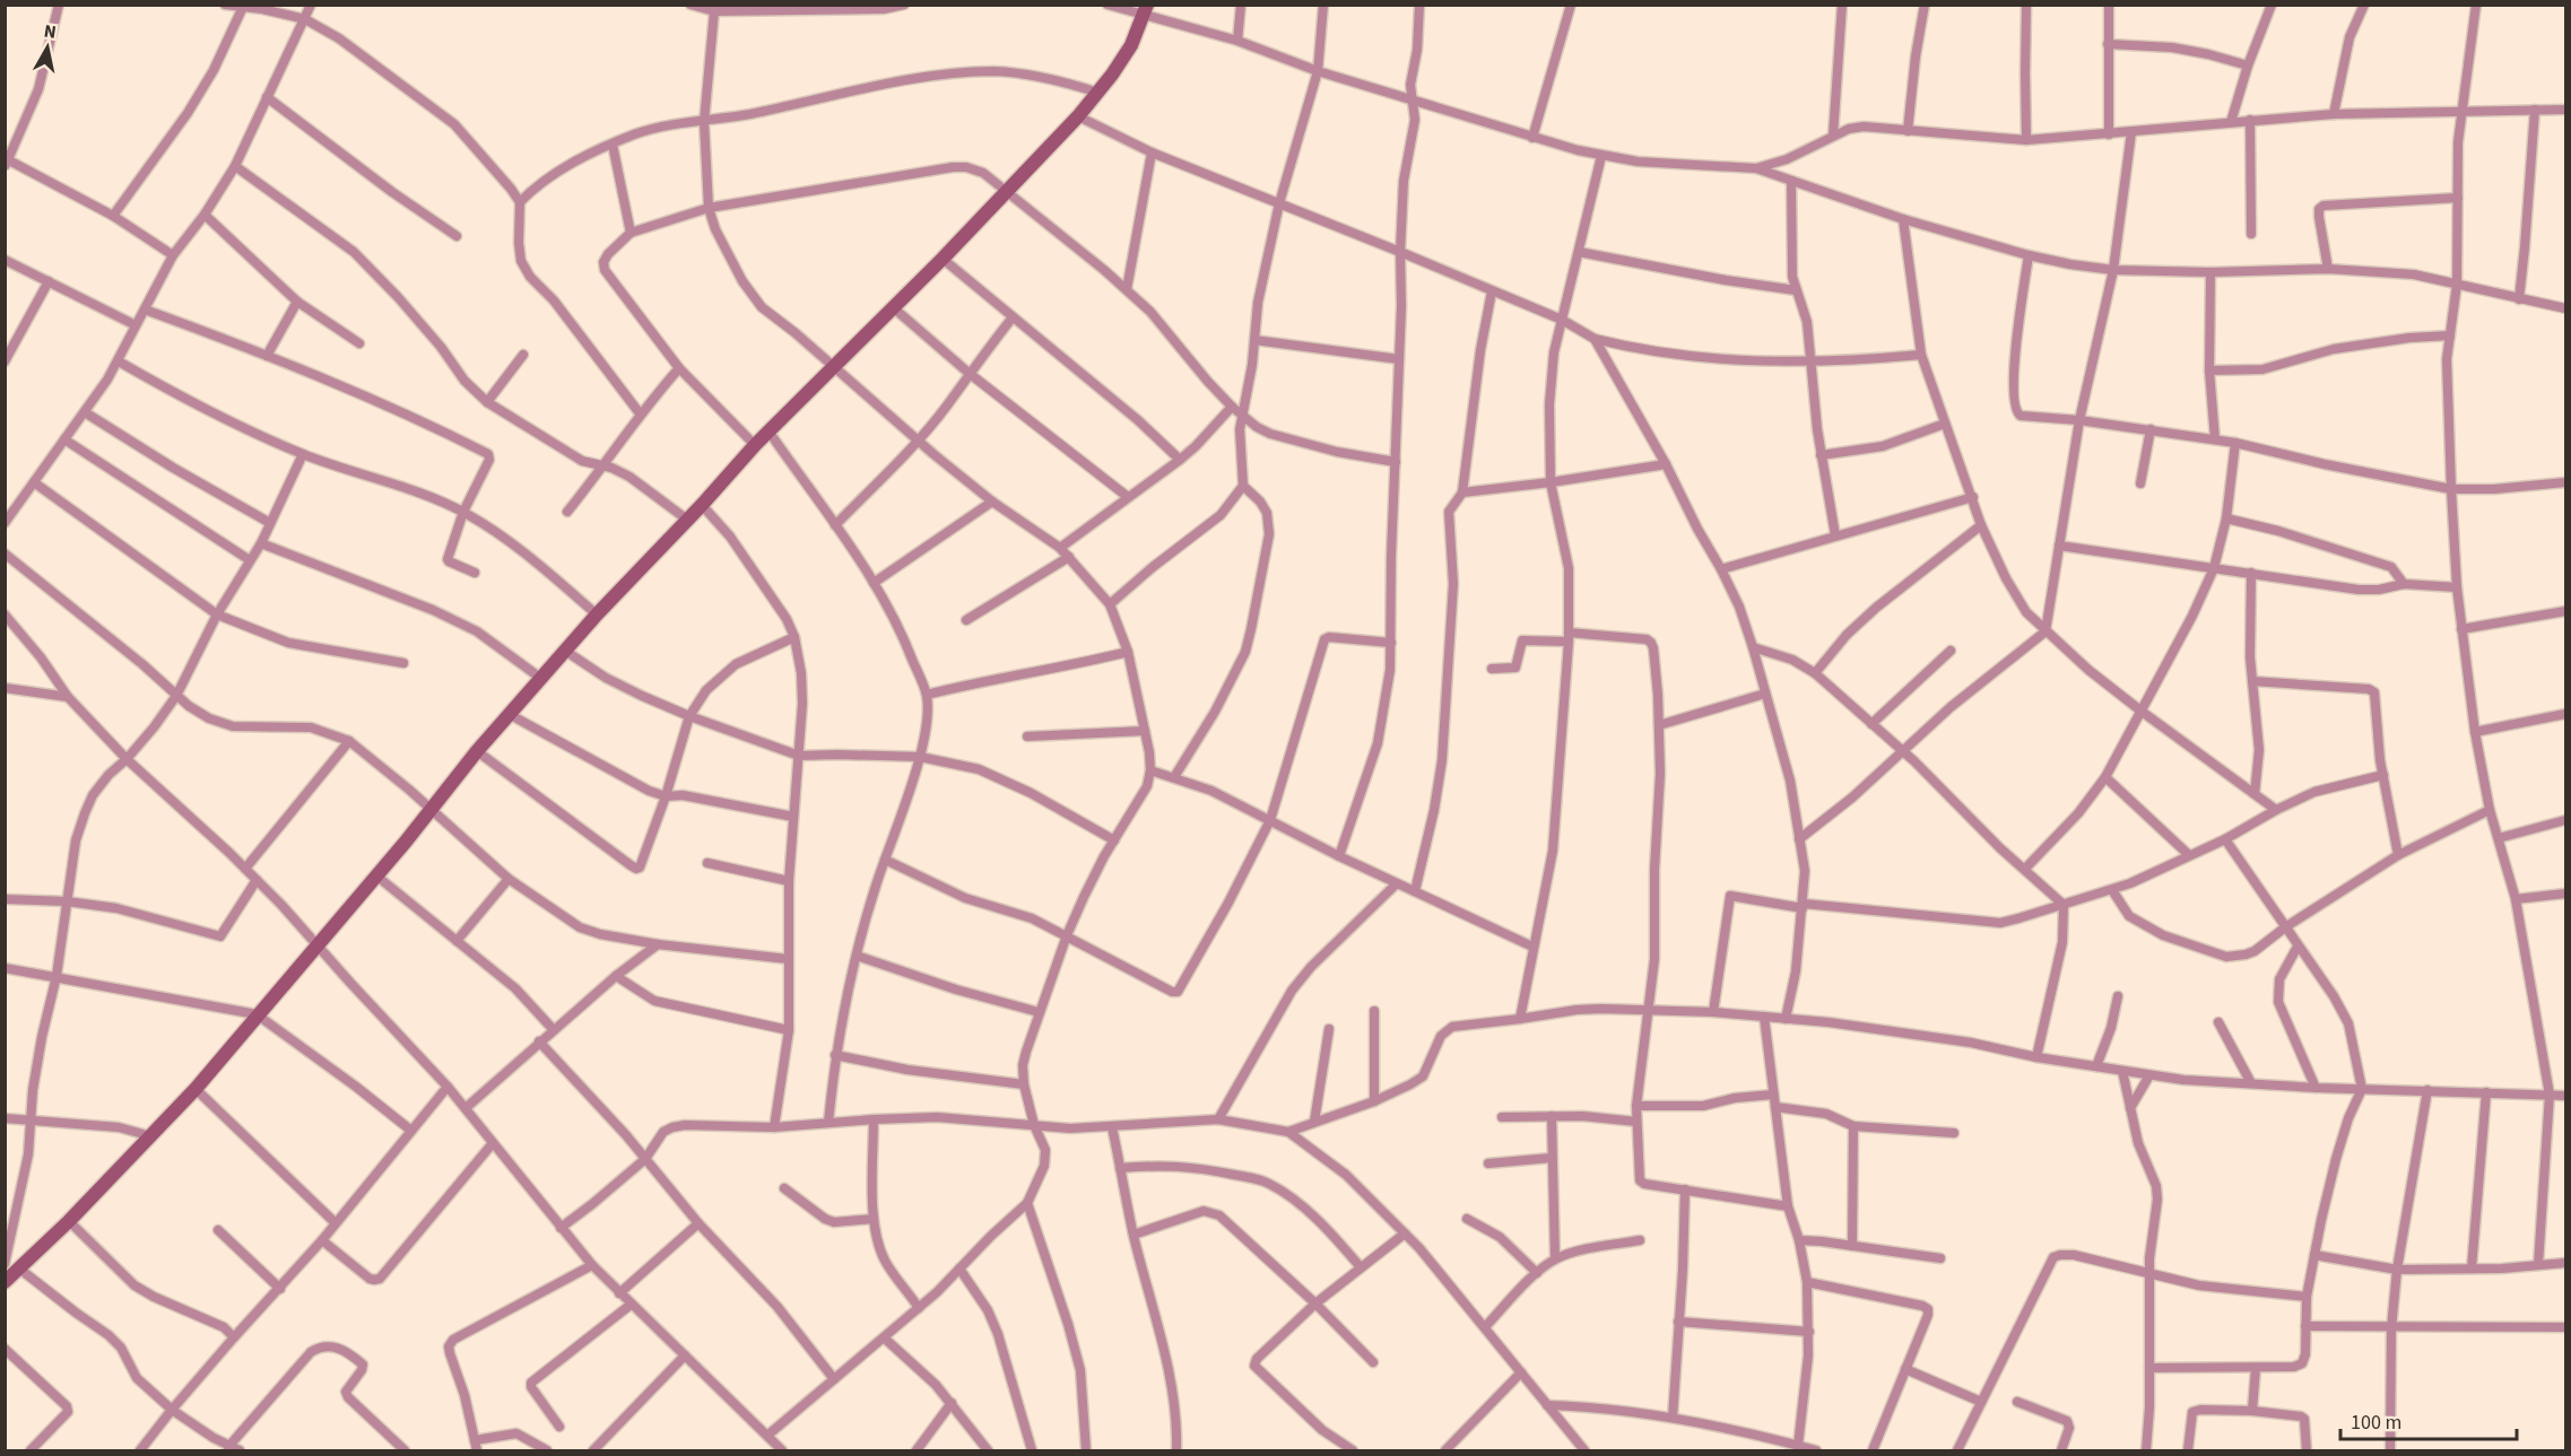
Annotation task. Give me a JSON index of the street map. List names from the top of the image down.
{
  "scale_bar": "100 m",
  "north": "top"
}
